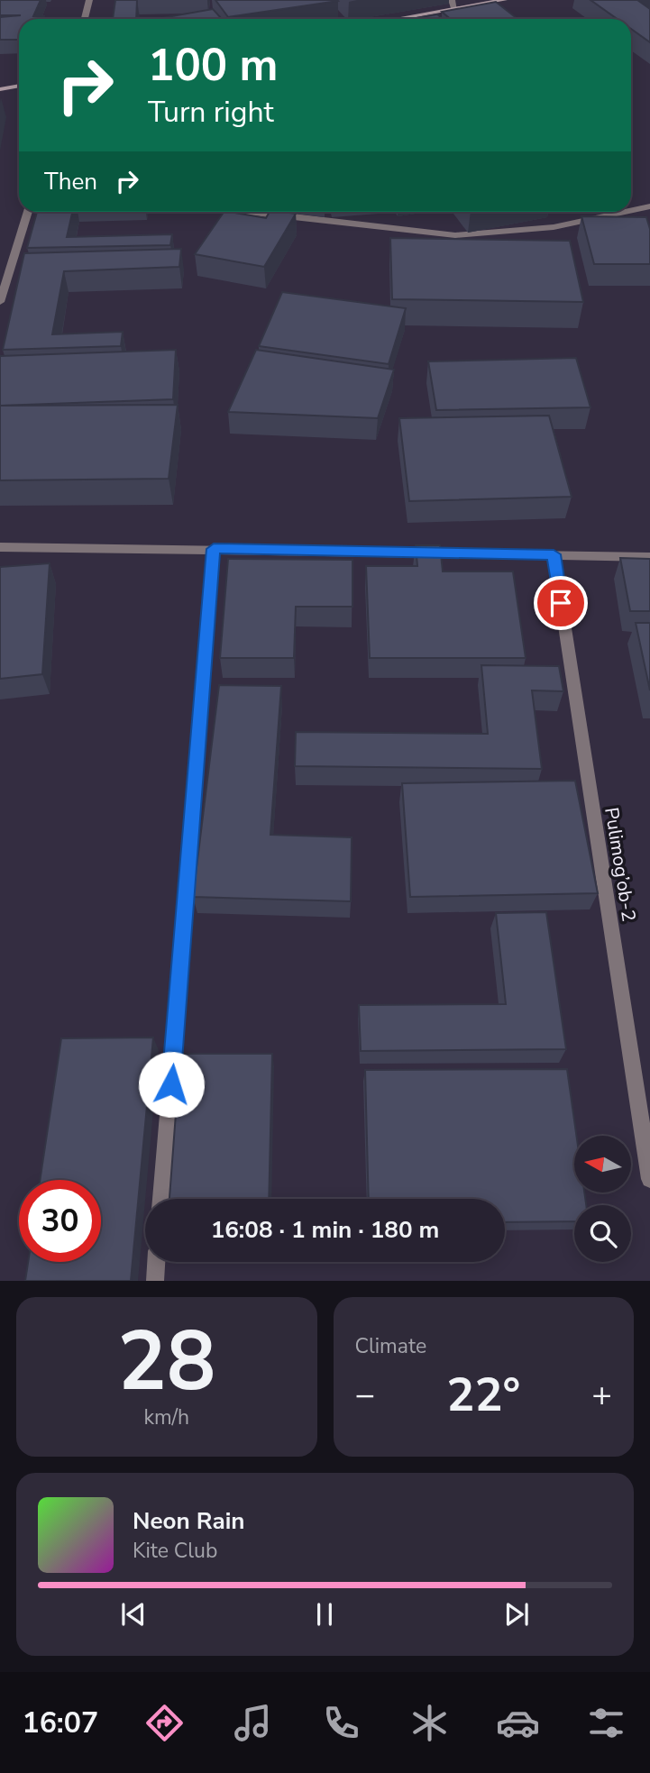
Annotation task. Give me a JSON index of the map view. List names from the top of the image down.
{
  "streets": {
    "street": ["Pulimog’ob-2"]
  },
  "north": "left",
  "page": {
    "turn": ["100 m", "Turn right"],
    "then": "Then",
    "limit": "30",
    "trip": "16:08 · 1 min · 180 m",
    "tile": [
      ["28", "km/h"],
      "Climate"
    ],
    "heat": ["−", "22°", "+"],
    "song": ["Neon Rain", "Kite Club"],
    "tabs": "16:07"
  }
}
